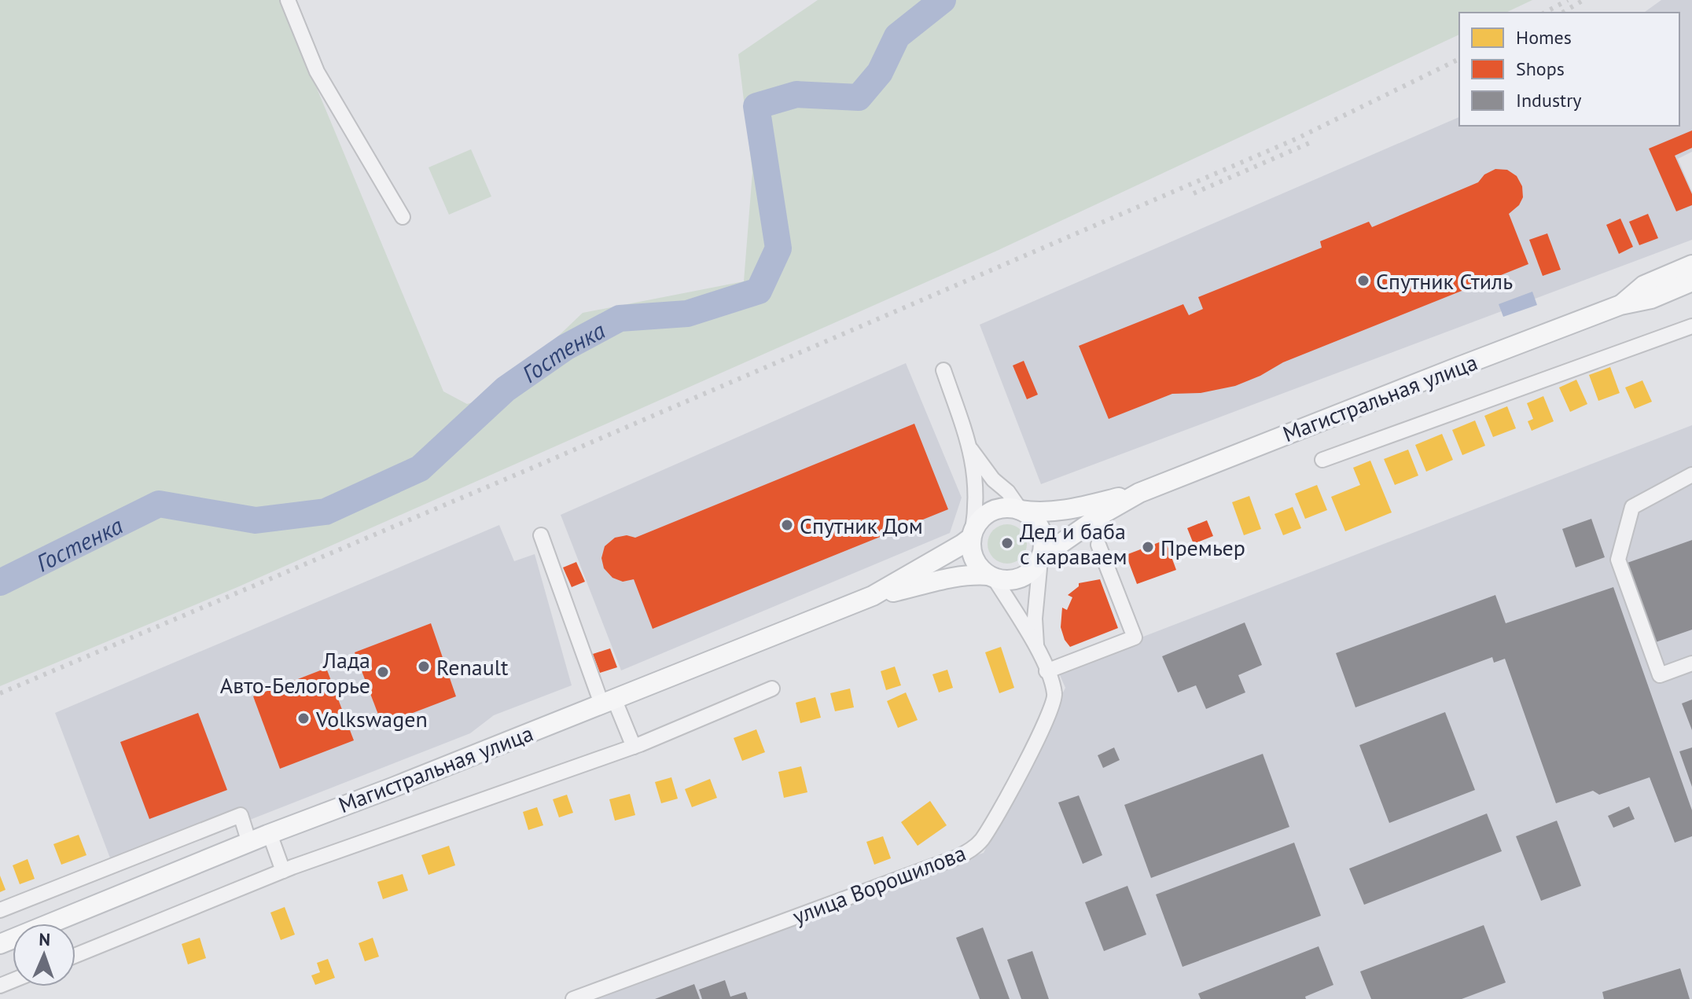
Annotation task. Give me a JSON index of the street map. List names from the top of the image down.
{
  "streets": {
    "main road": ["Магистральная улица"],
    "street": ["улица Ворошилова"]
  },
  "water": ["Гостенка"],
  "places": [
    "Спутник Стиль",
    "Спутник Дом",
    "Дед и баба с караваем",
    "Премьер",
    "Renault",
    "Лада Авто-Белогорье",
    "Volkswagen"
  ],
  "legend": ["Homes", "Shops", "Industry"],
  "north": "top"
}
